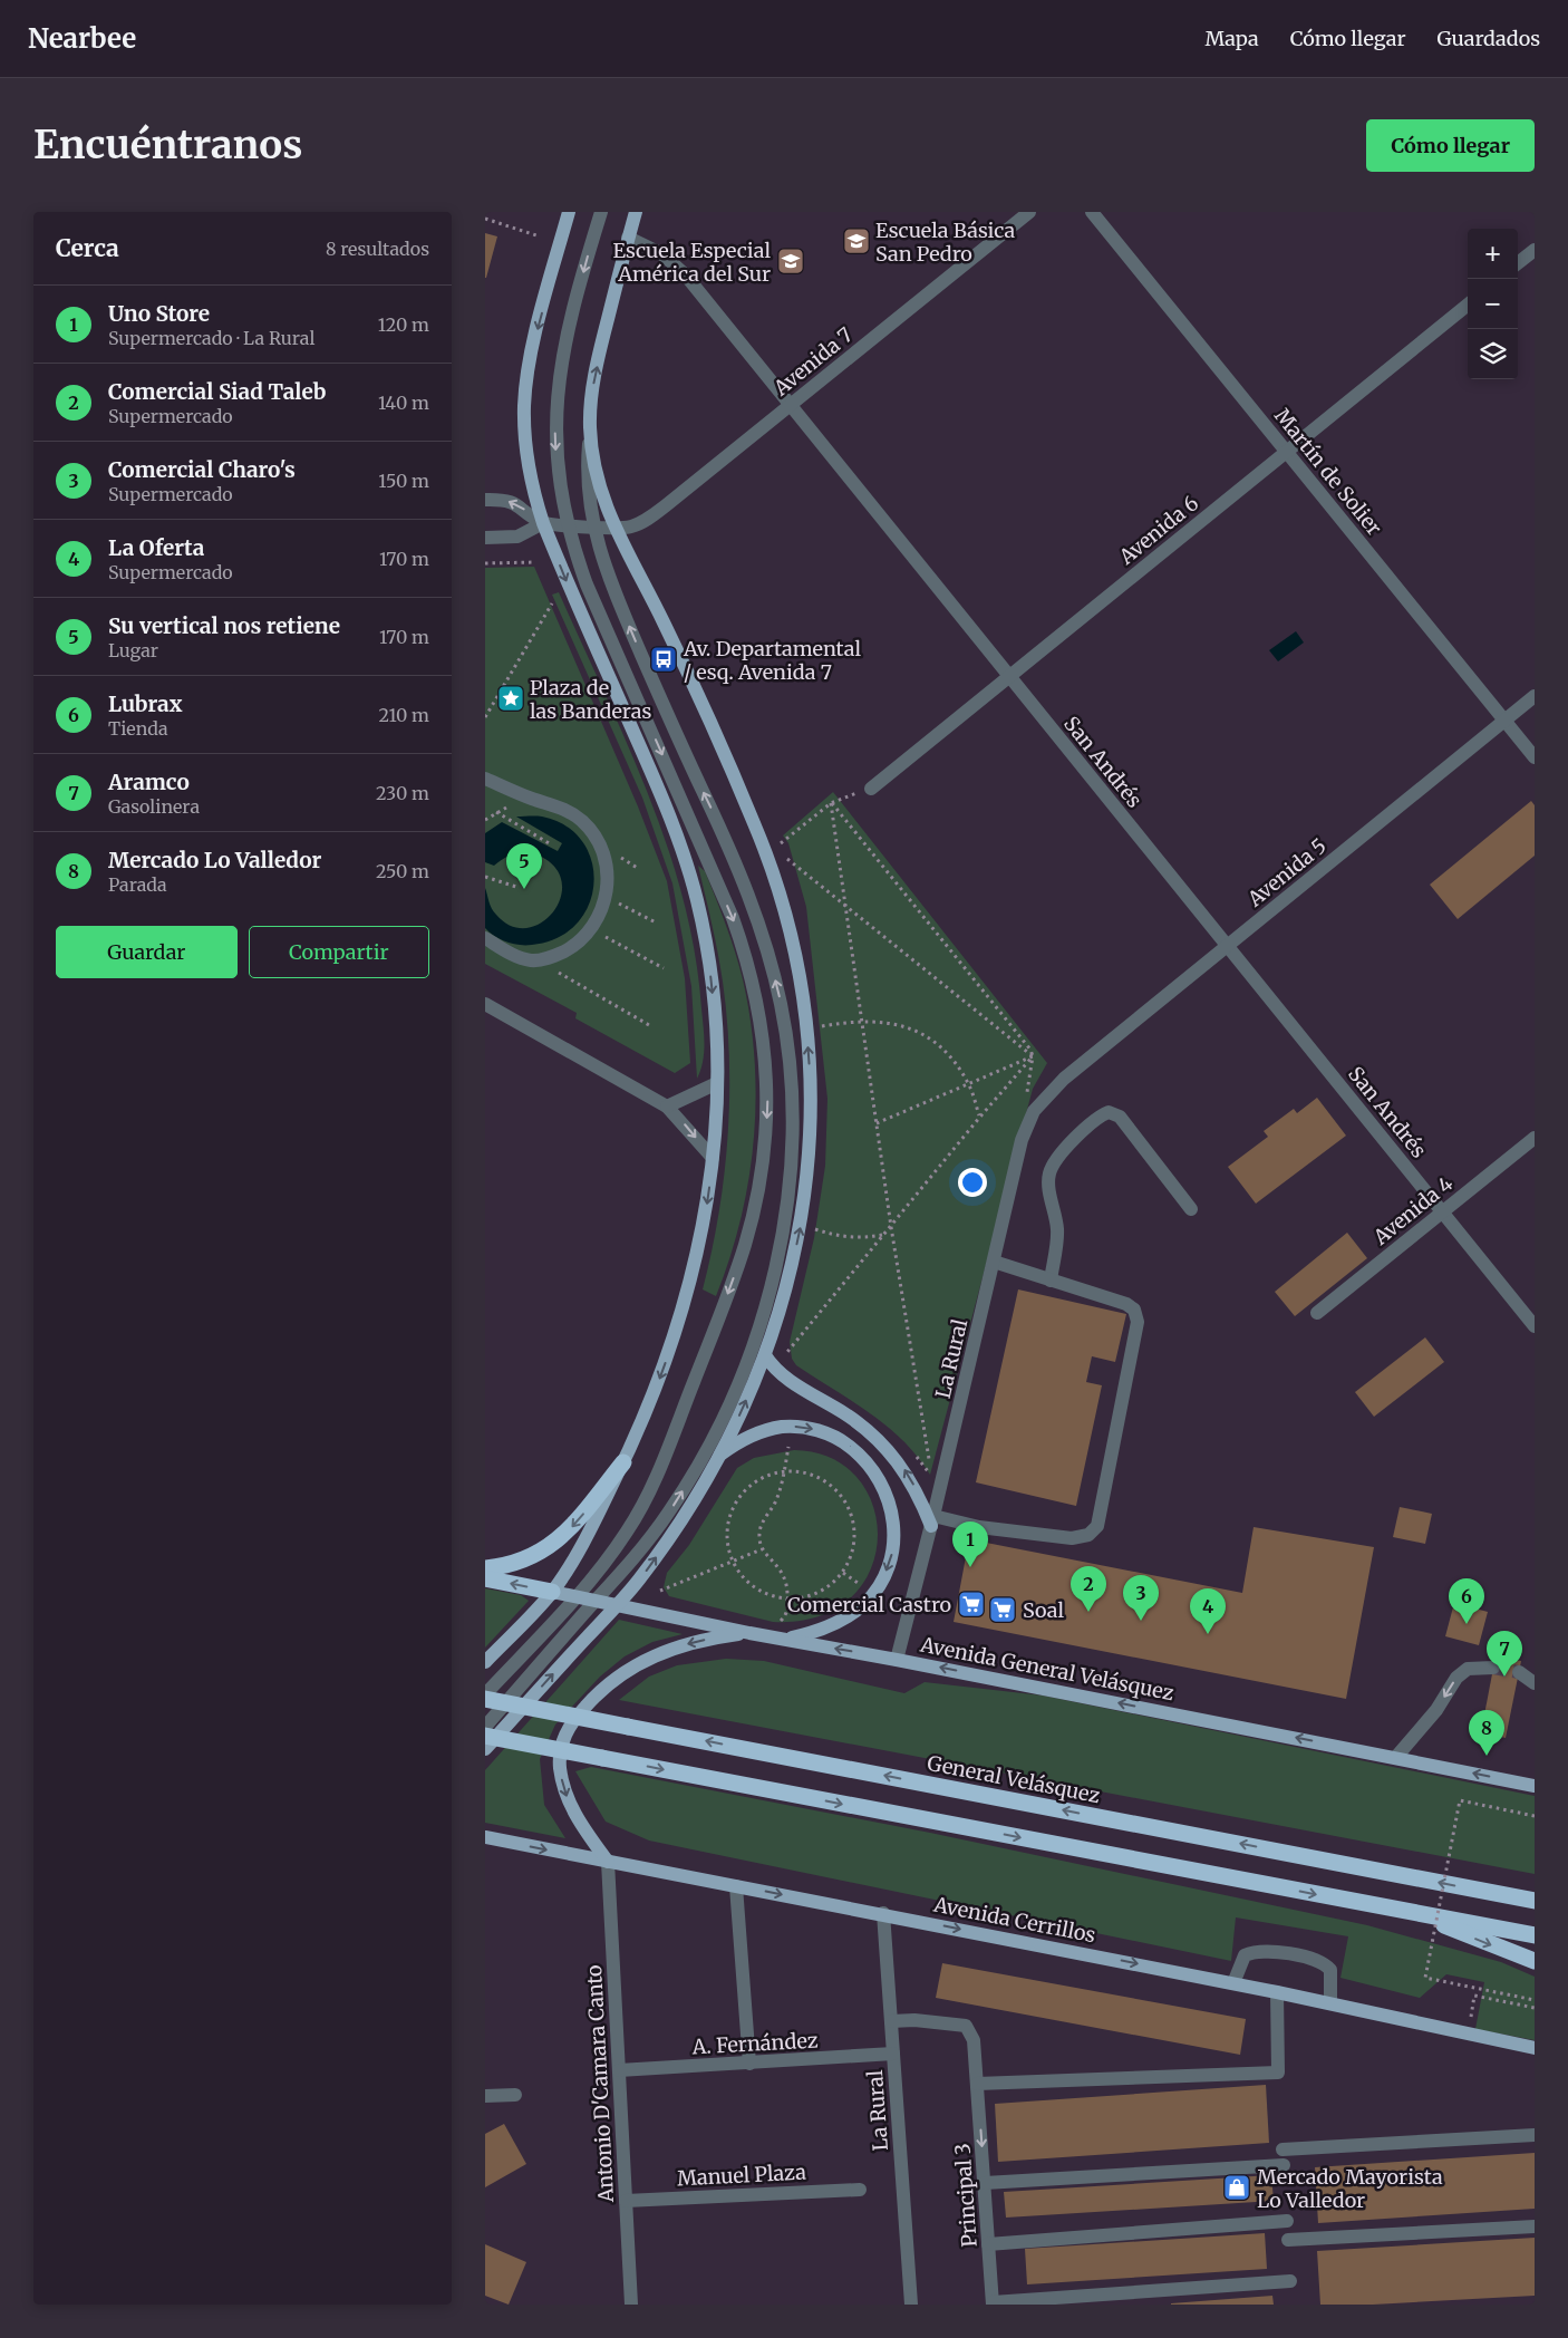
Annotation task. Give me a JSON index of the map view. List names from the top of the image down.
{
  "streets": {
    "highway": ["General Velásquez"],
    "main road": ["Avenida General Velásquez", "Avenida Cerrillos"],
    "street": [
      "Avenida 7",
      "Martín de Solier",
      "Avenida 6",
      "San Andrés",
      "Avenida 5",
      "Avenida 4",
      "La Rural",
      "A. Fernández",
      "Antonio D'Camara Canto",
      "Manuel Plaza",
      "Principal 3"
    ]
  },
  "crossings": [
    ["Avenida 7", "San Andrés"],
    ["Martín de Solier", "Avenida 6"],
    ["Martín de Solier", "Avenida 5"],
    ["Avenida 6", "San Andrés"],
    ["San Andrés", "Avenida 5"],
    ["San Andrés", "Avenida 4"],
    ["Avenida 5", "La Rural"],
    ["La Rural", "Avenida General Velásquez"],
    ["La Rural", "Avenida Cerrillos"],
    ["La Rural", "A. Fernández"],
    ["La Rural", "Principal 3"],
    ["Avenida Cerrillos", "Antonio D'Camara Canto"],
    ["A. Fernández", "Antonio D'Camara Canto"],
    ["Antonio D'Camara Canto", "Manuel Plaza"]
  ],
  "one_way": ["Avenida General Velásquez", "Avenida Cerrillos"],
  "places": {
    "school or university": ["Escuela Básica San Pedro", "Escuela Especial América del Sur"],
    "bus stop": ["Av. Departamental / esq. Avenida 7"],
    "place": ["Plaza de las Banderas"],
    "supermarket": ["Comercial Castro", "Soal"],
    "shop": ["Mercado Mayorista Lo Valledor"]
  },
  "page": {
    "header": "Nearbee",
    "nav": ["Mapa", "Cómo llegar", "Guardados"],
    "buttons": [
      "Cómo llegar",
      ["Guardar", "Compartir"]
    ],
    "title": "Encuéntranos",
    "heading": ["Cerca", "8 resultados"],
    "map_buttons": ["+", "−"],
    "list": [
      {
        "mark": "1",
        "name": "Uno Store",
        "note": "Supermercado · La Rural",
        "value": "120 m"
      },
      {
        "mark": "2",
        "name": "Comercial Siad Taleb",
        "note": "Supermercado",
        "value": "140 m"
      },
      {
        "mark": "3",
        "name": "Comercial Charo's",
        "note": "Supermercado",
        "value": "150 m"
      },
      {
        "mark": "4",
        "name": "La Oferta",
        "note": "Supermercado",
        "value": "170 m"
      },
      {
        "mark": "5",
        "name": "Su vertical nos retiene",
        "note": "Lugar",
        "value": "170 m"
      },
      {
        "mark": "6",
        "name": "Lubrax",
        "note": "Tienda",
        "value": "210 m"
      },
      {
        "mark": "7",
        "name": "Aramco",
        "note": "Gasolinera",
        "value": "230 m"
      },
      {
        "mark": "8",
        "name": "Mercado Lo Valledor",
        "note": "Parada",
        "value": "250 m"
      }
    ],
    "pins": [
      "5",
      "1",
      "2",
      "3",
      "6",
      "4",
      "7",
      "8"
    ]
  }
}
